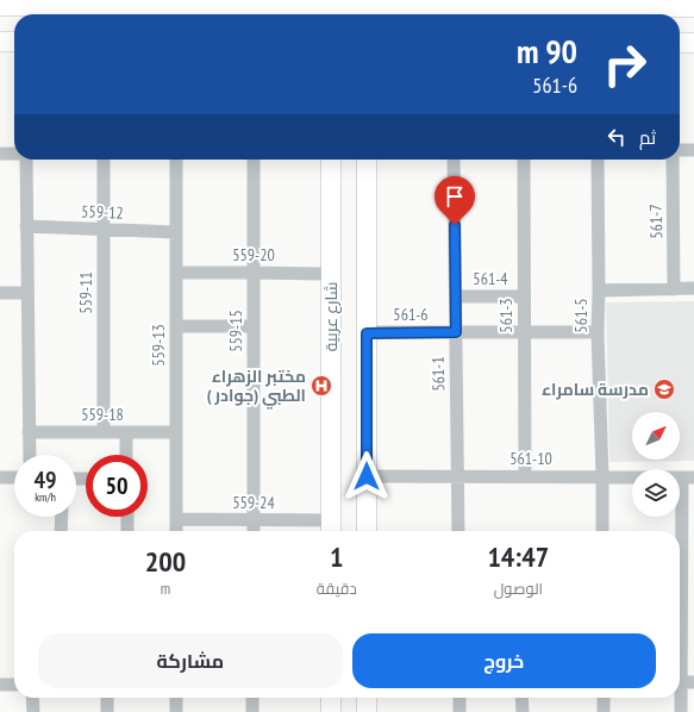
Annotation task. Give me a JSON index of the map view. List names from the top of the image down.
{
  "streets": {
    "main road": ["شارع عربية"],
    "street": [
      "559-12",
      "561-7",
      "559-20",
      "561-4",
      "559-11",
      "561-6",
      "561-3",
      "561-5",
      "559-15",
      "559-13",
      "561-1",
      "559-18",
      "561-10",
      "559-24"
    ]
  },
  "crossings": [
    ["559-12", "559-11"],
    ["559-12", "559-13"],
    ["559-20", "شارع عربية"],
    ["559-20", "559-15"],
    ["559-20", "559-13"],
    ["561-4", "561-3"],
    ["561-4", "561-1"],
    ["559-11", "559-18"],
    ["561-6", "561-3"],
    ["561-6", "561-5"],
    ["561-6", "561-1"],
    ["561-3", "561-10"],
    ["561-5", "561-10"],
    ["شارع عربية", "559-24"],
    ["559-15", "559-24"],
    ["559-13", "559-18"],
    ["559-13", "559-24"],
    ["561-1", "561-10"]
  ],
  "places": {
    "hospital": ["مختبر الزهراء الطبي (جوادر )"],
    "school or university": ["مدرسة سامراء"]
  },
  "north": "top right",
  "page": {
    "turn": ["90 m", "561-6"],
    "then": "ثم",
    "speed": "49 km/h",
    "limit": "50",
    "eta": [
      "14:47",
      "الوصول",
      "1",
      "دقيقة",
      "200",
      "m"
    ],
    "buttons": ["خروج", "مشاركة"]
  }
}
